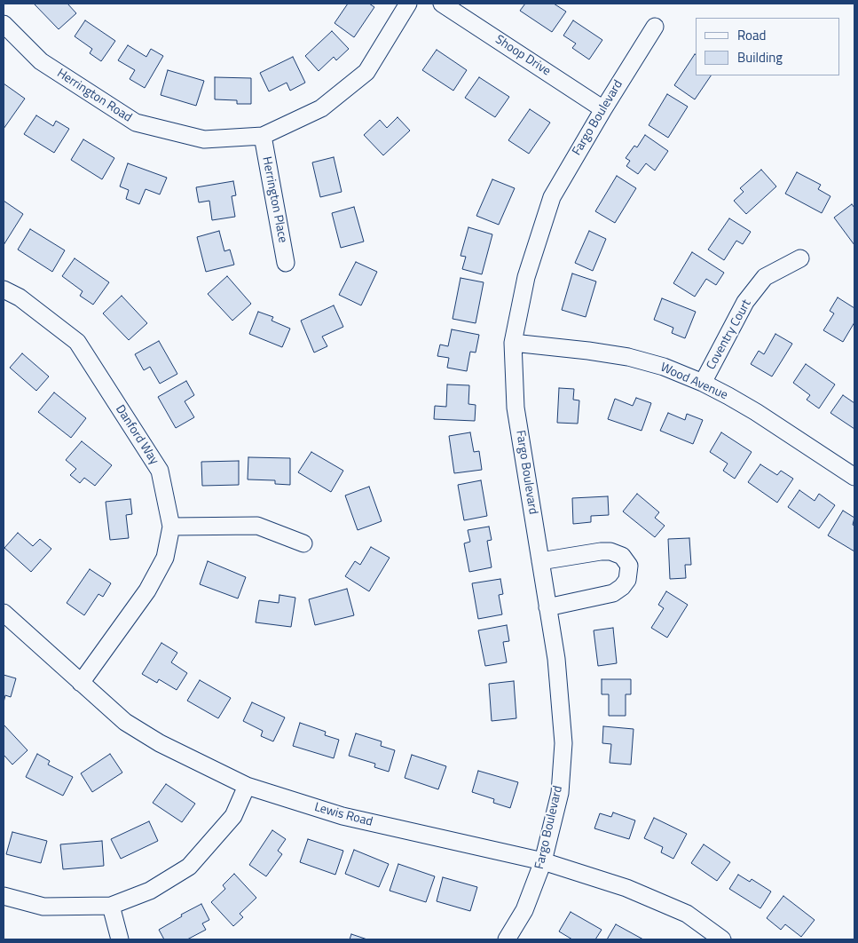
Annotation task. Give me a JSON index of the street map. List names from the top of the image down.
{
  "streets": {
    "street": [
      "Shoop Drive",
      "Herrington Road",
      "Fargo Boulevard",
      "Herrington Place",
      "Coventry Court",
      "Wood Avenue",
      "Danford Way",
      "Lewis Road"
    ]
  },
  "crossings": [
    ["Shoop Drive", "Fargo Boulevard"],
    ["Herrington Road", "Herrington Place"],
    ["Fargo Boulevard", "Wood Avenue"],
    ["Fargo Boulevard", "Lewis Road"],
    ["Coventry Court", "Wood Avenue"],
    ["Danford Way", "Lewis Road"]
  ],
  "legend": ["Road", "Building"]
}
